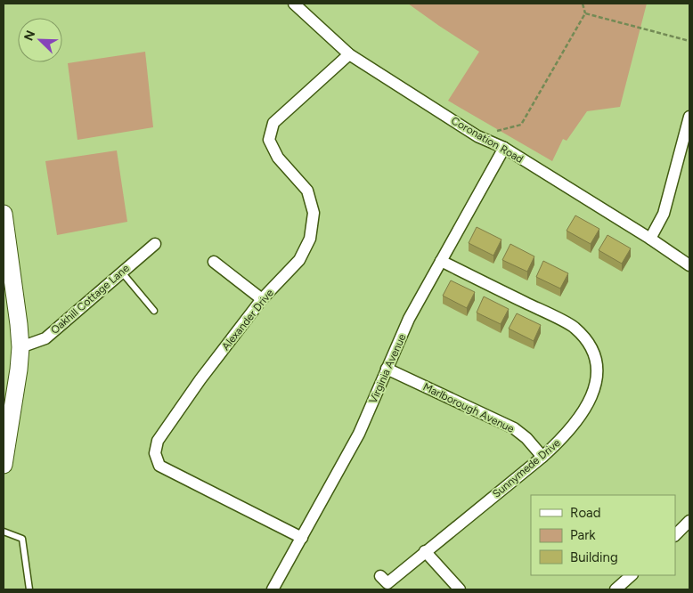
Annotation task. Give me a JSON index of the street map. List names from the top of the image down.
{
  "streets": {
    "street": [
      "Coronation Road",
      "Oakhill Cottage Lane",
      "Alexander Drive",
      "Virginia Avenue",
      "Marlborough Avenue",
      "Sunnymede Drive"
    ]
  },
  "crossings": [
    ["Coronation Road", "Alexander Drive"],
    ["Coronation Road", "Virginia Avenue"],
    ["Alexander Drive", "Virginia Avenue"],
    ["Virginia Avenue", "Marlborough Avenue"],
    ["Virginia Avenue", "Sunnymede Drive"],
    ["Marlborough Avenue", "Sunnymede Drive"]
  ],
  "legend": ["Road", "Park", "Building"],
  "north": "top left"
}
